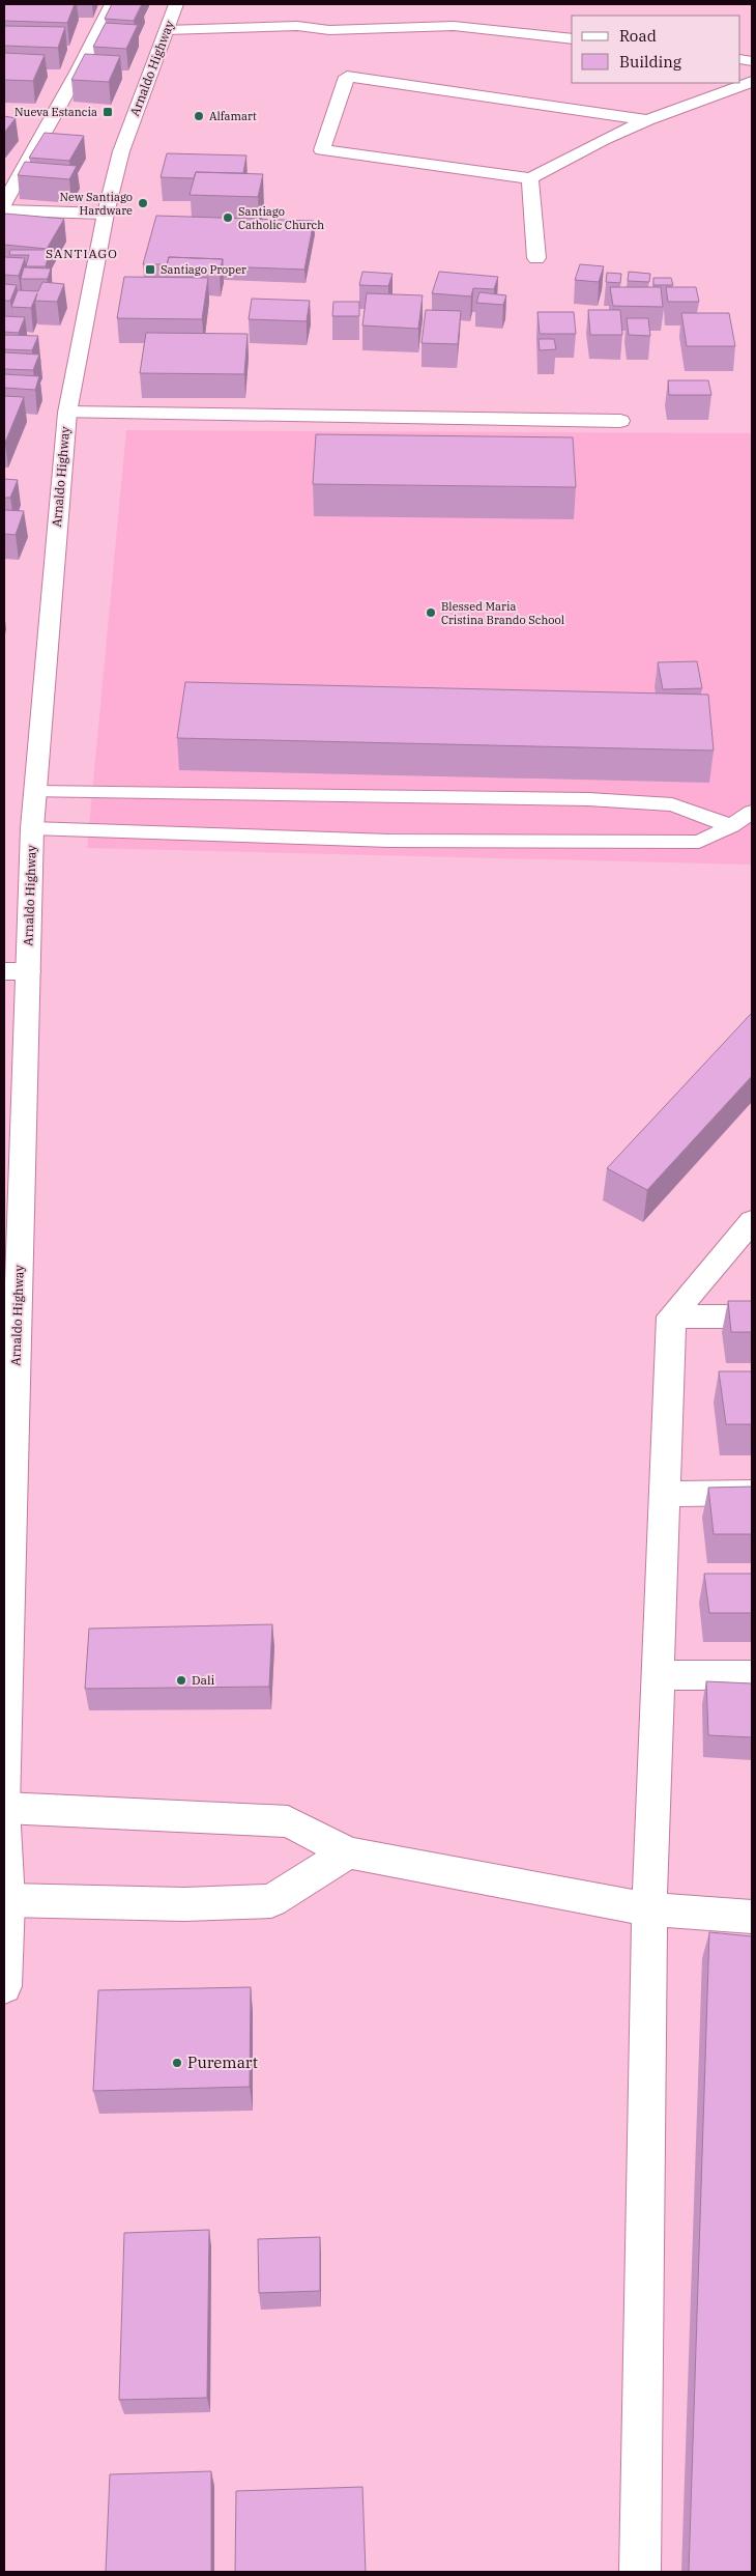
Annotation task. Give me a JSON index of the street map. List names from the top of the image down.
{
  "streets": {
    "street": ["Arnaldo Highway"]
  },
  "districts": ["SANTIAGO"],
  "places": {
    "transit": ["Nueva Estancia", "Santiago Proper"],
    "other": [
      "Alfamart",
      "New Santiago Hardware",
      "Santiago Catholic Church",
      "Blessed Maria Cristina Brando School",
      "Dali",
      "Puremart"
    ]
  },
  "legend": ["Road", "Building"]
}
